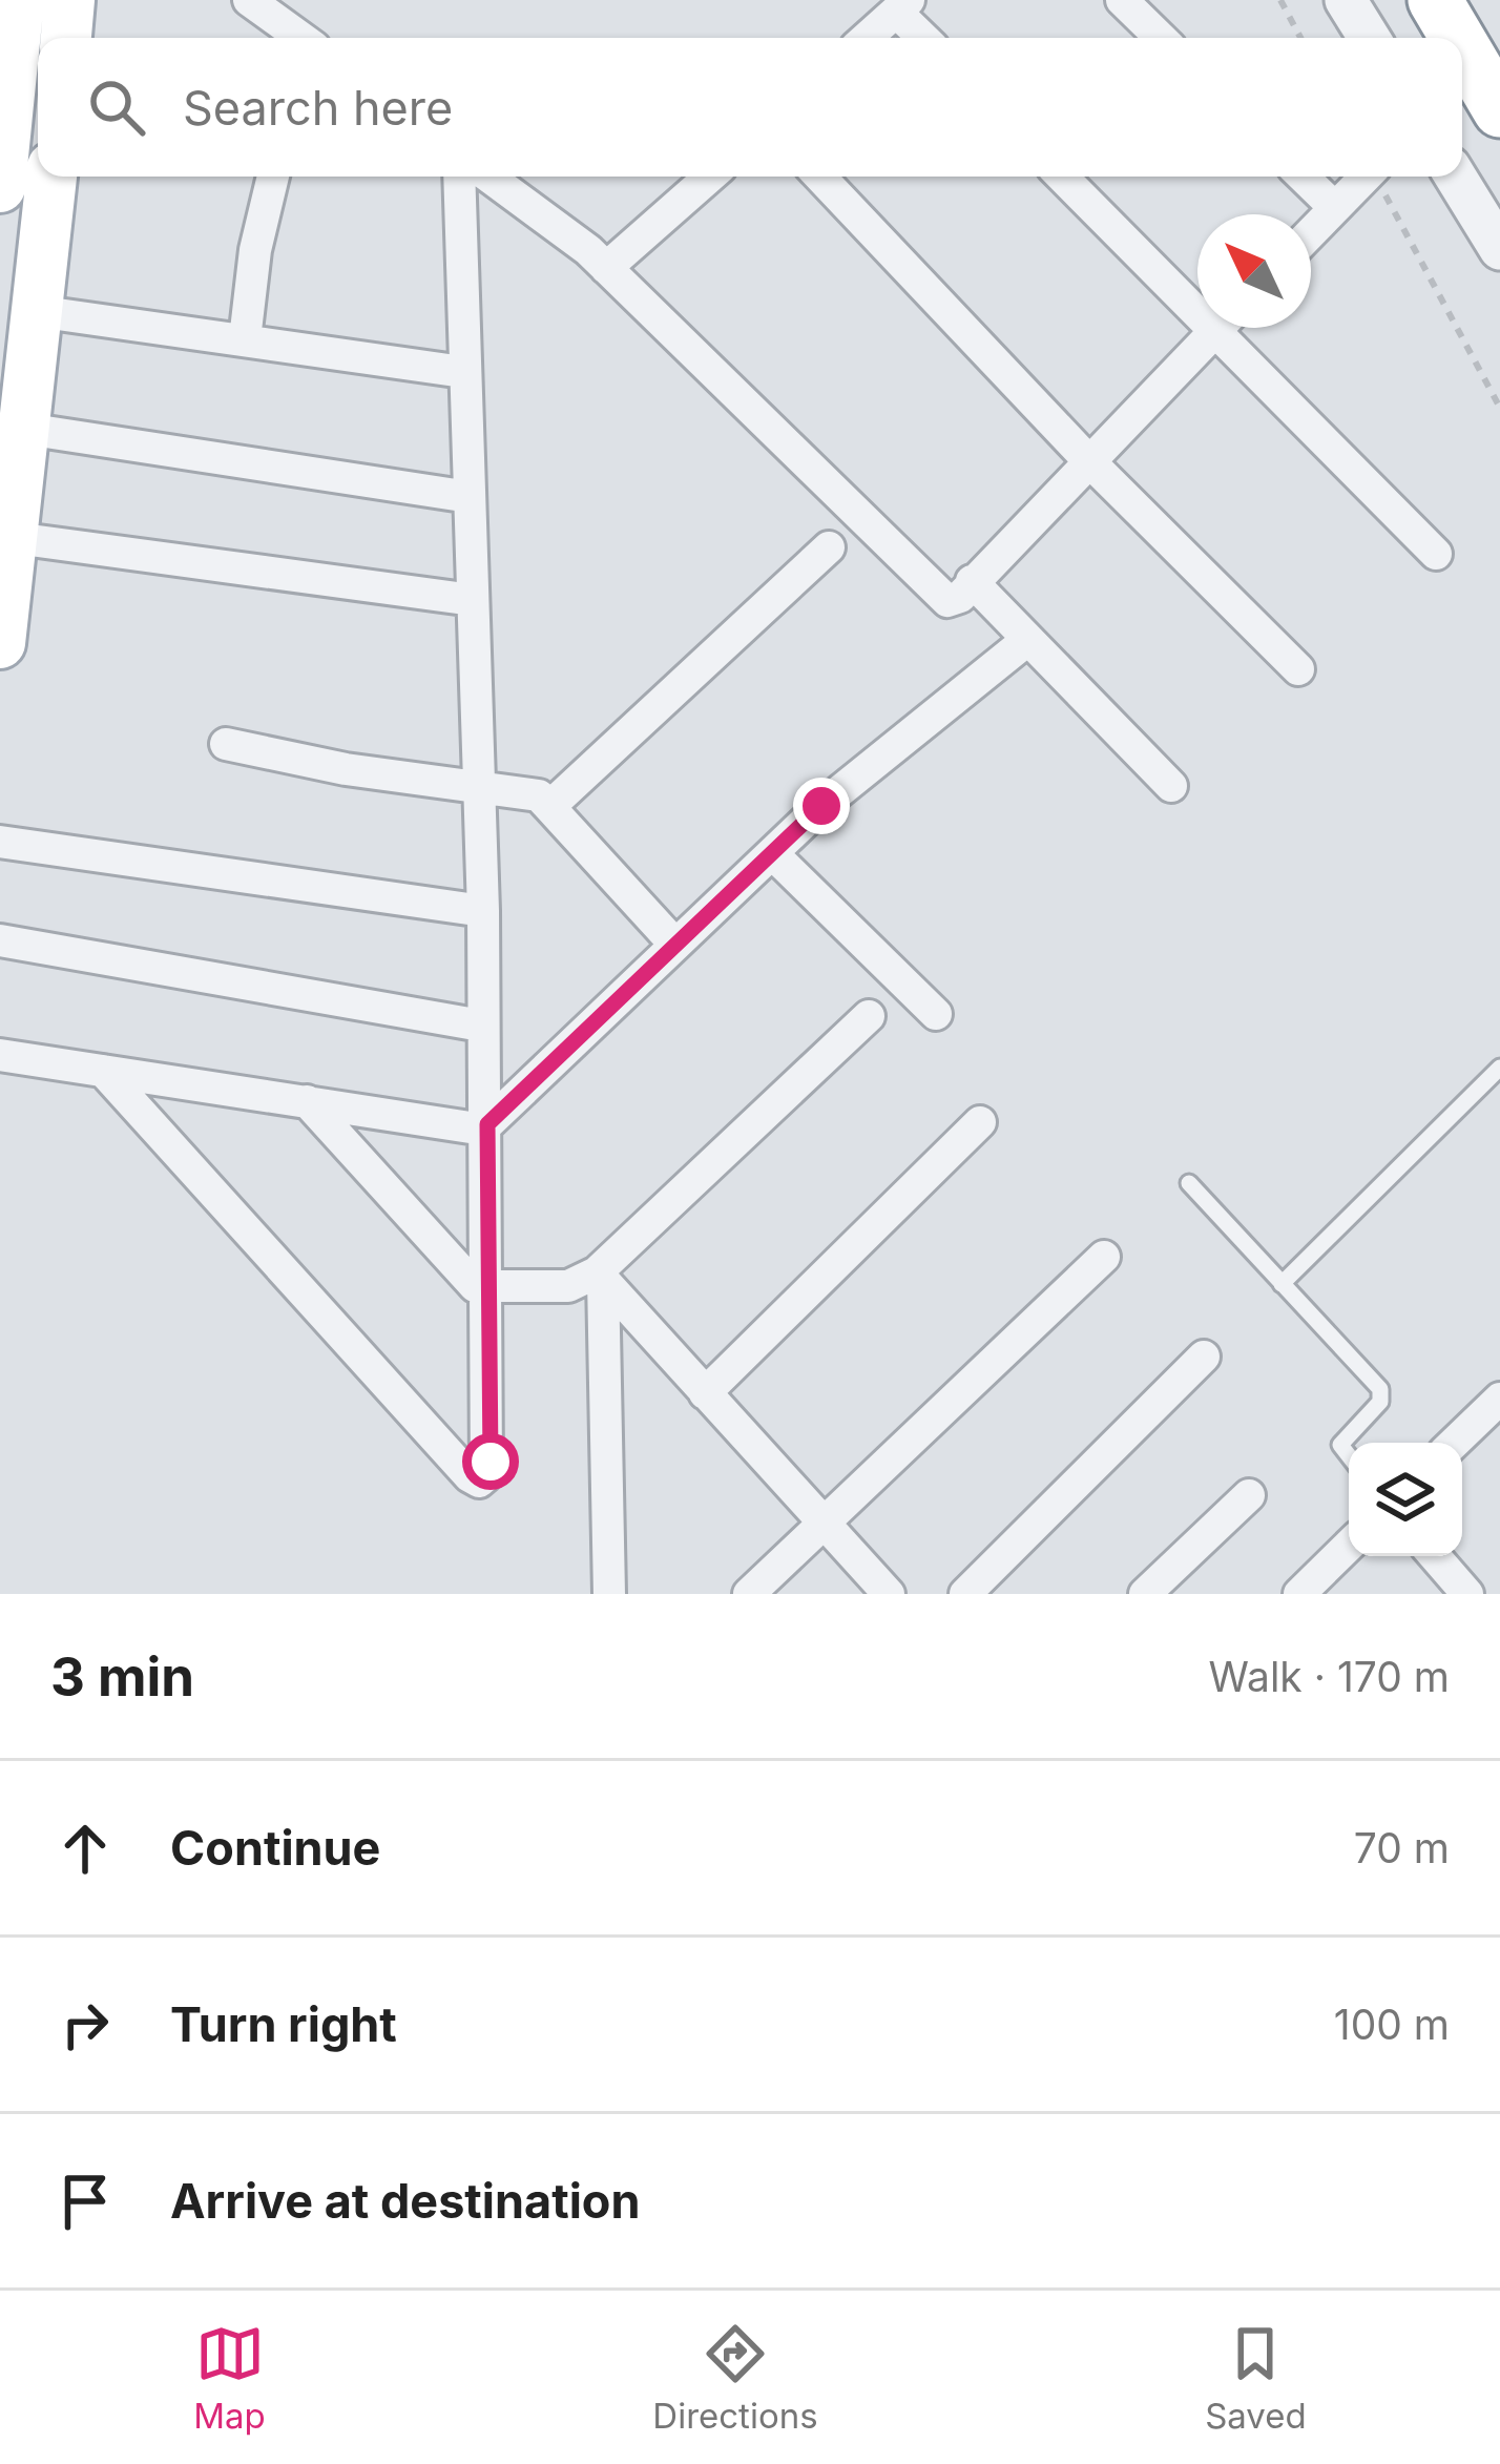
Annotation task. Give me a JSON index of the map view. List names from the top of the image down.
{
  "north": "top left",
  "page": {
    "search": "Search here",
    "heading": ["3 min", "Walk · 170 m"],
    "list": [
      ["Continue", "70 m"],
      ["Turn right", "100 m"],
      "Arrive at destination"
    ],
    "nav": ["Map", "Directions", "Saved"]
  }
}
